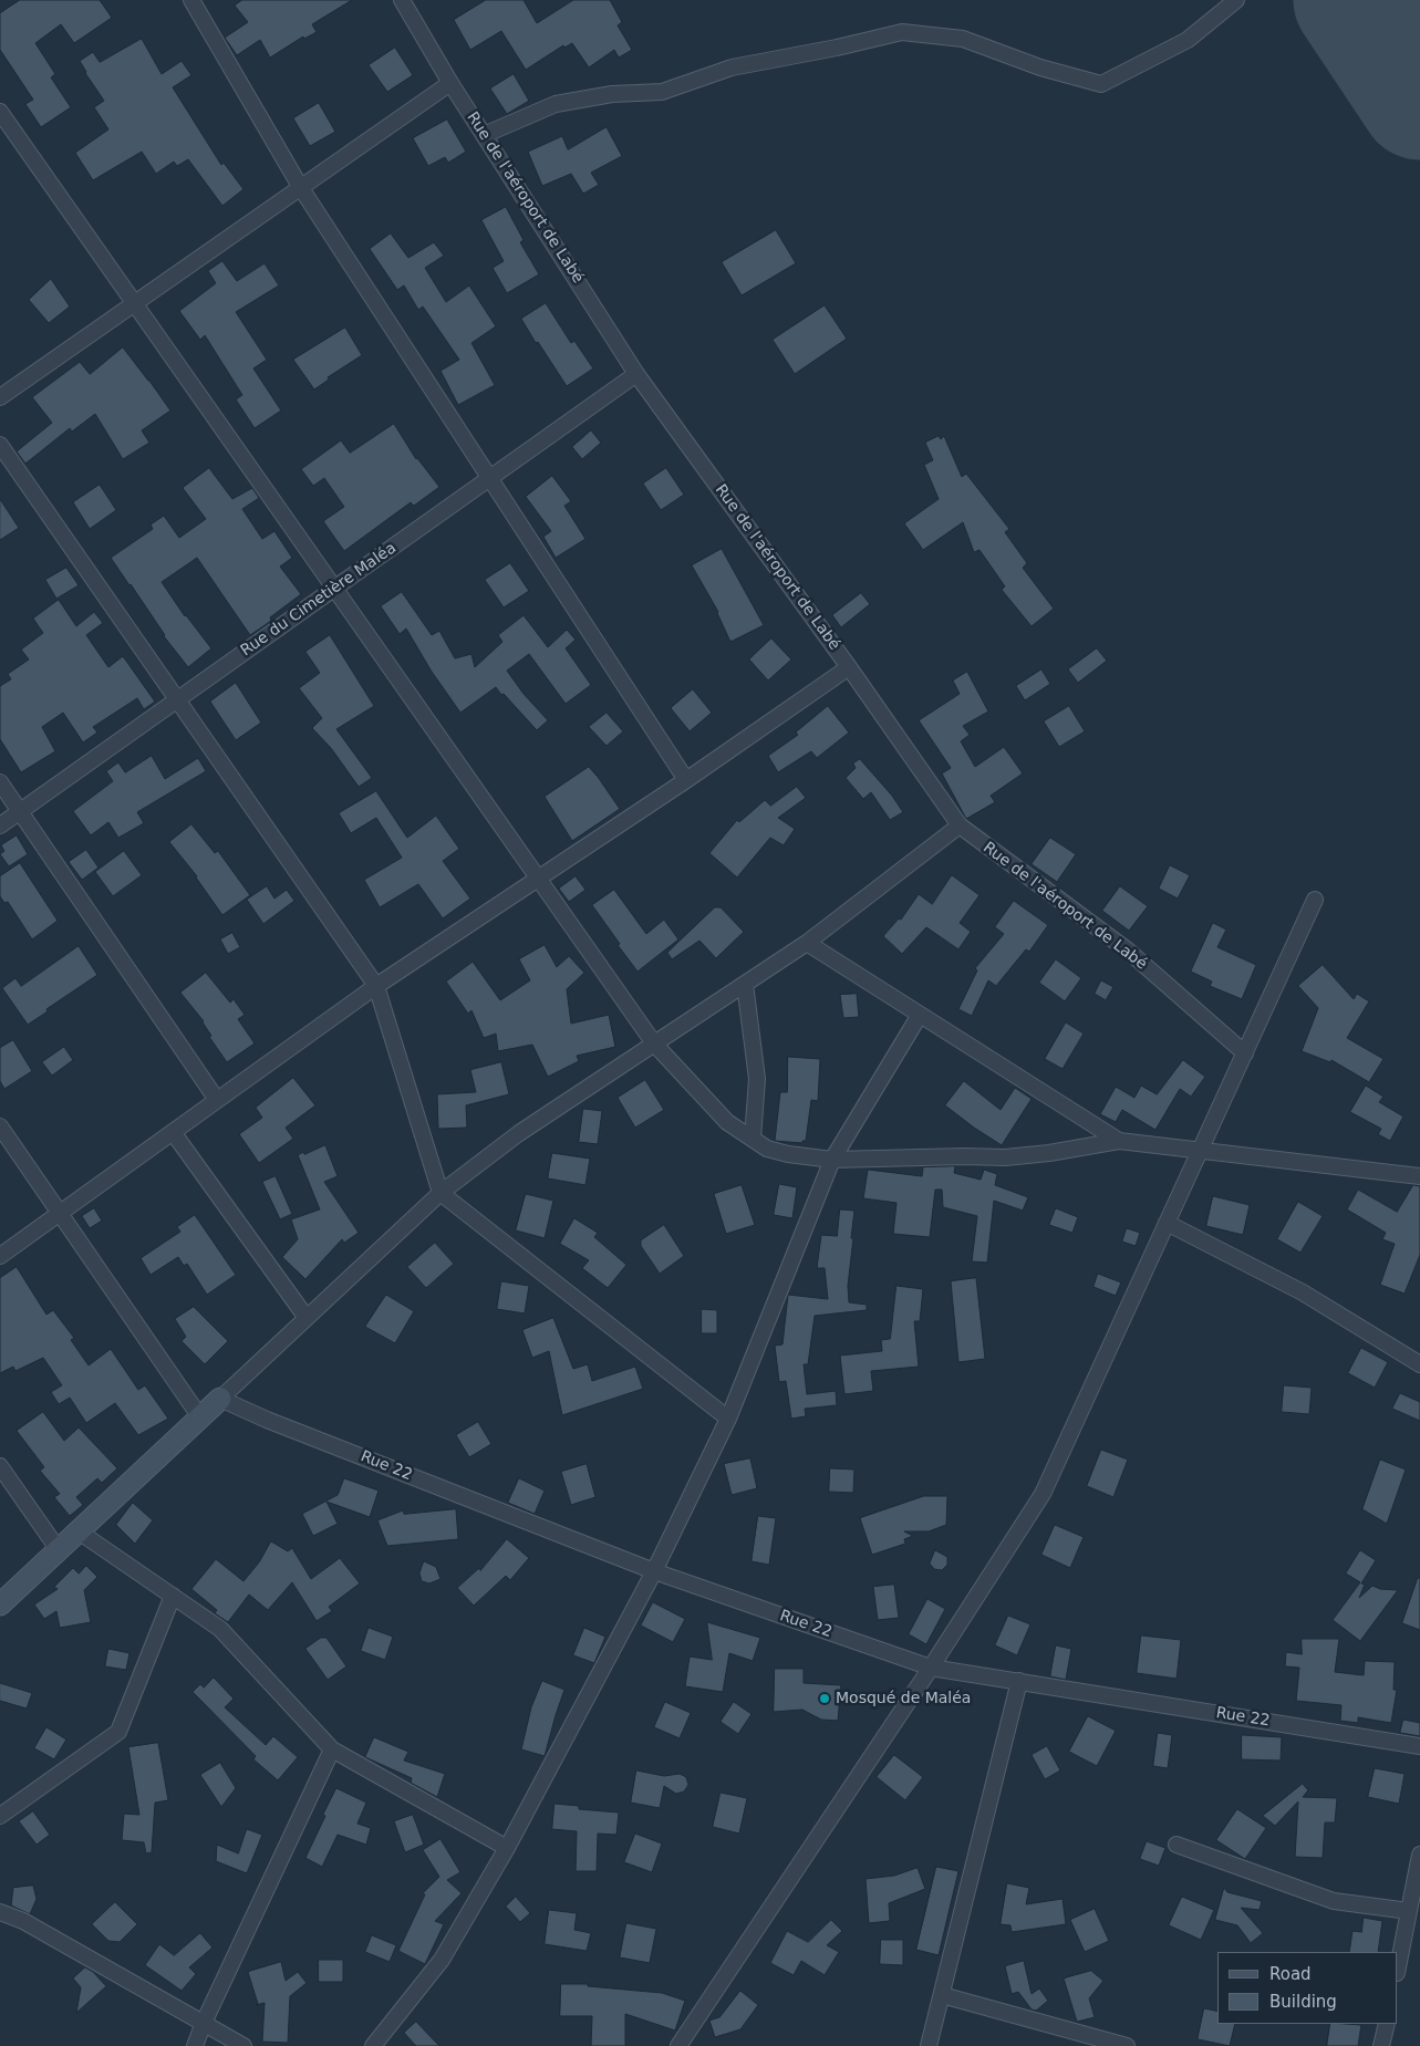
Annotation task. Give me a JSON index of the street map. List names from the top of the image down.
{
  "streets": {
    "street": ["Rue de l'aéroport de Labé", "Rue du Cimetière Maléa", "Rue 22"]
  },
  "crossings": [
    ["Rue de l'aéroport de Labé", "Rue du Cimetière Maléa"]
  ],
  "places": ["Mosqué de Maléa"],
  "legend": ["Road", "Building"]
}
